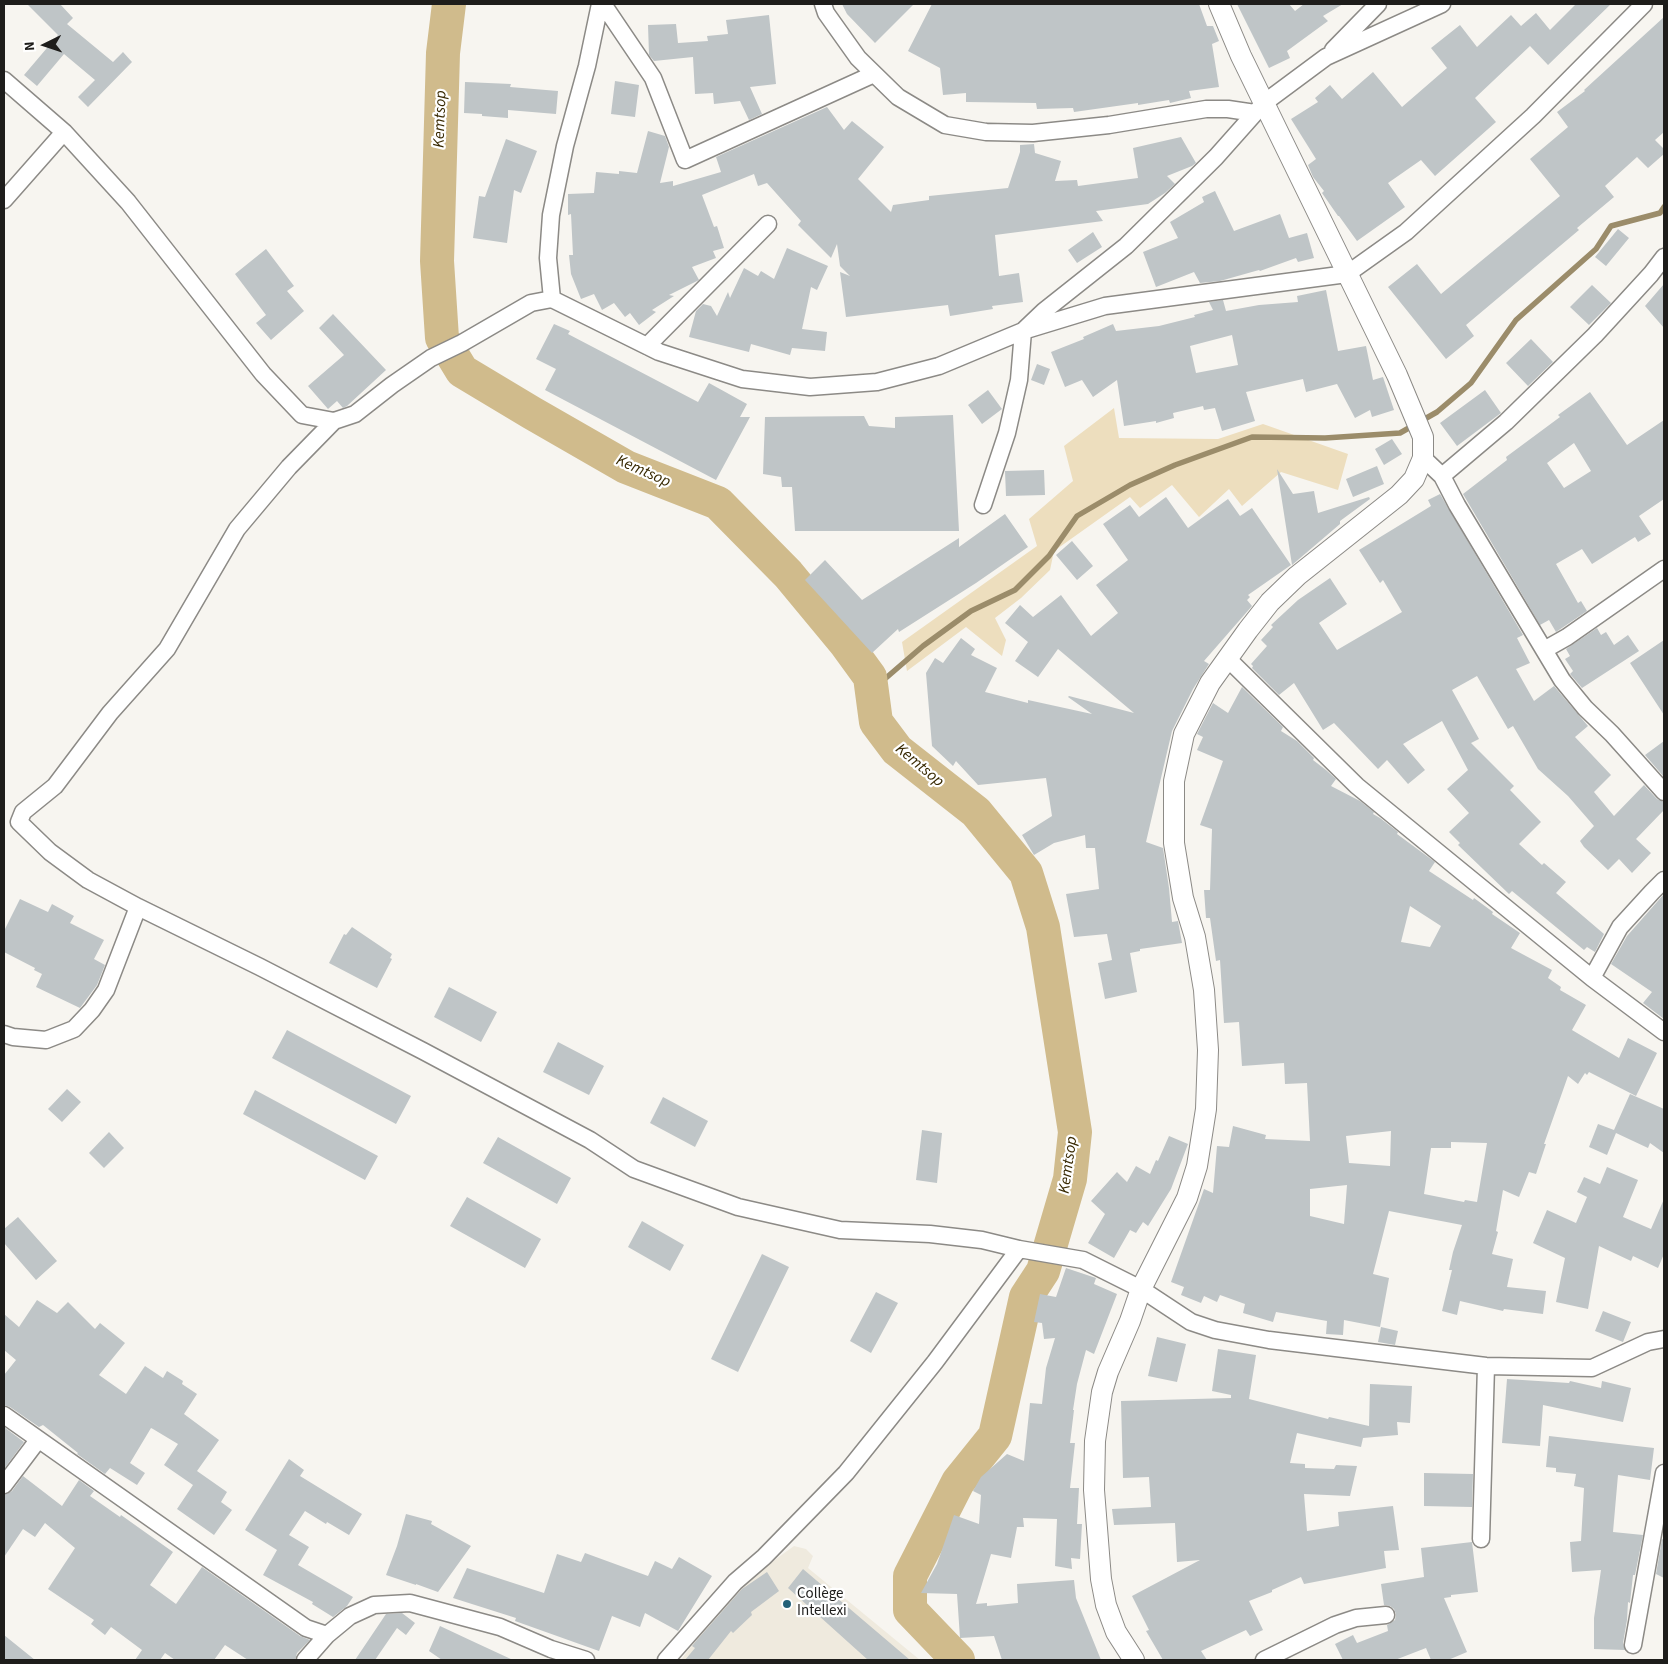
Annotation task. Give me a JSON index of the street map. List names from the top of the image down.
{
  "water": ["Kemtsop"],
  "places": ["Collège Intellexi"],
  "north": "left"
}
